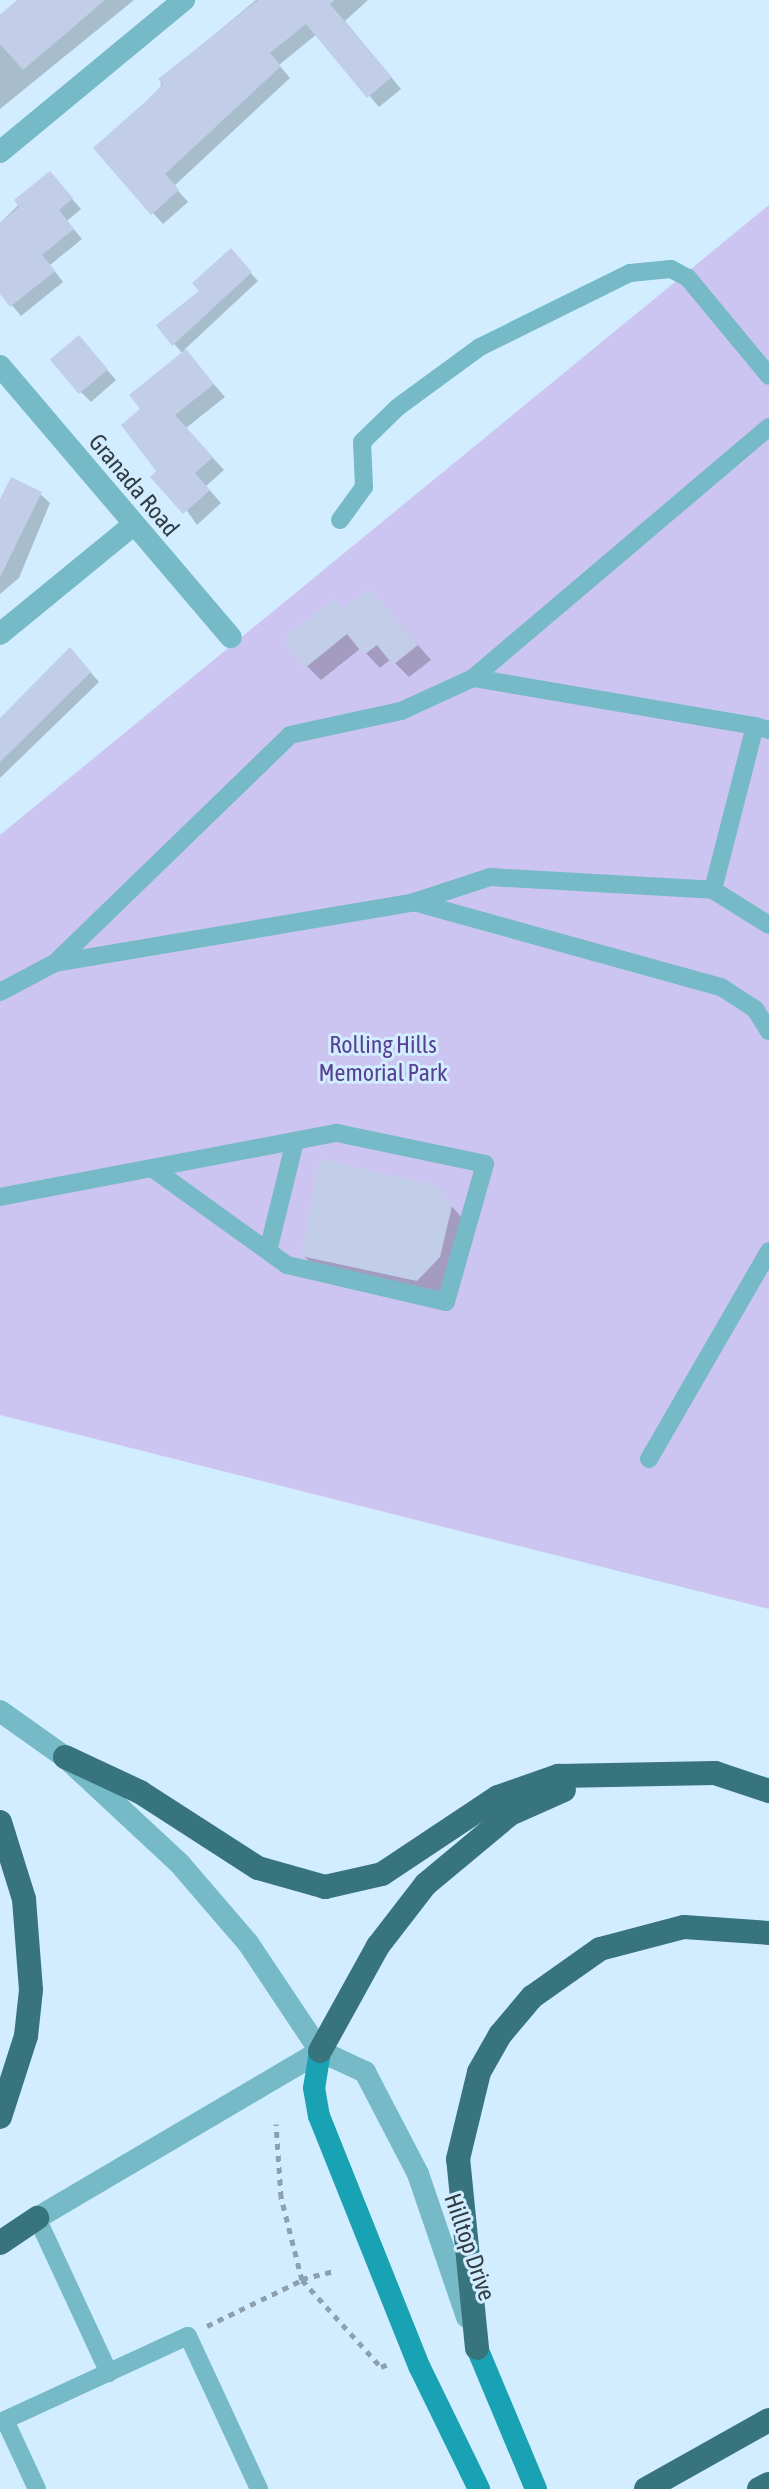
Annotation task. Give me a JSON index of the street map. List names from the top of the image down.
{
  "streets": {
    "main road": ["Hilltop Drive"],
    "street": ["Granada Road"]
  },
  "parks": ["Rolling Hills Memorial Park"]
}
